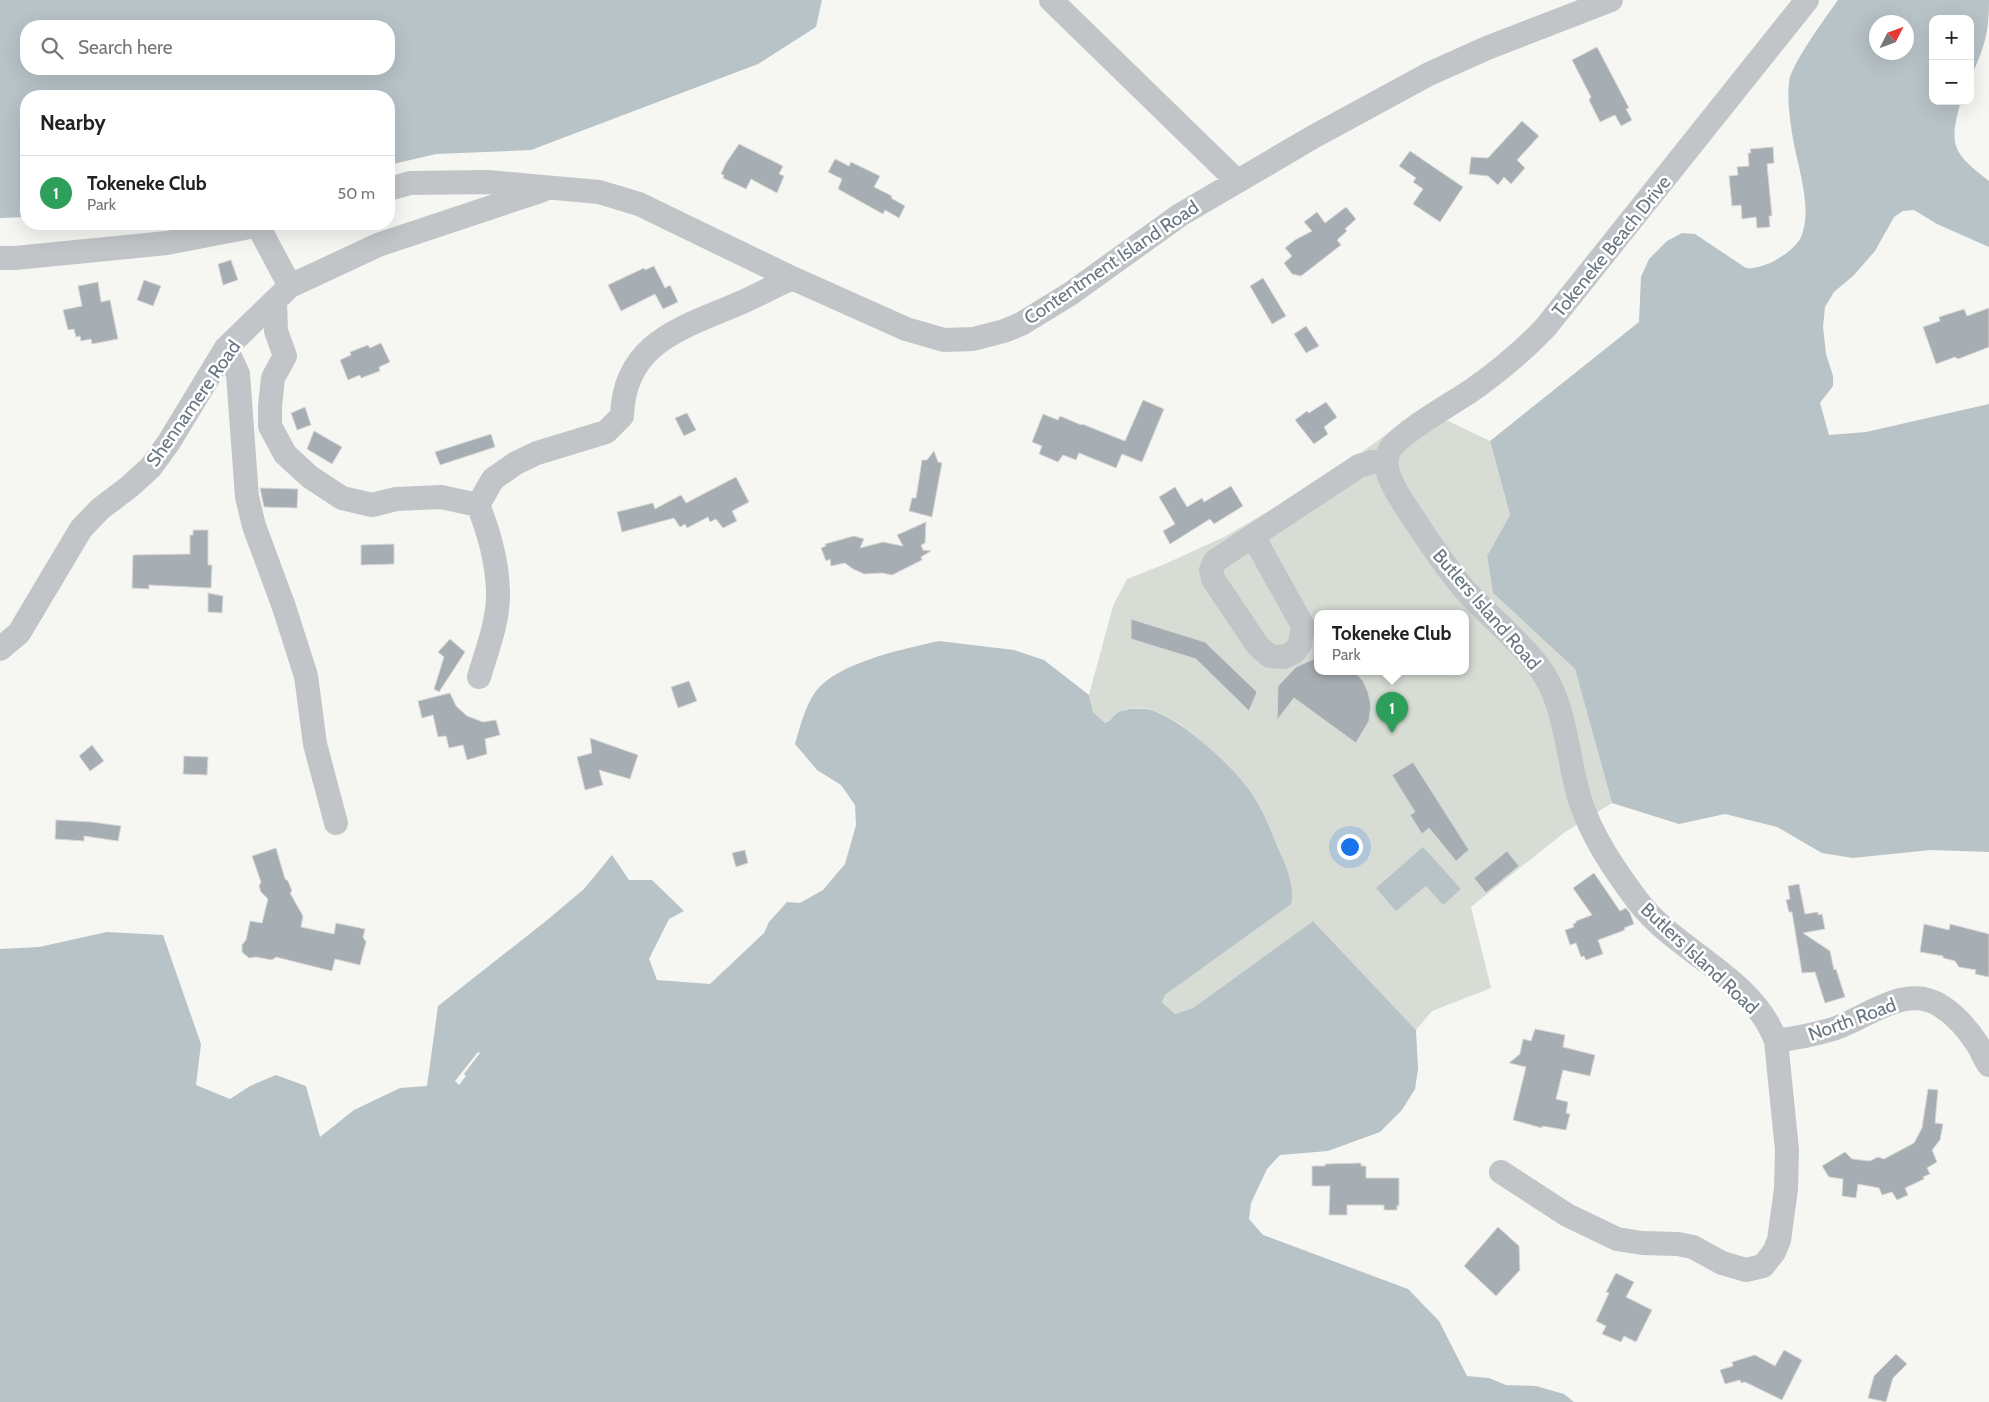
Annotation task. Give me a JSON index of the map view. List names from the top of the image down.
{
  "streets": {
    "street": [
      "Tokeneke Beach Drive",
      "Contentment Island Road",
      "Shennamere Road",
      "Butlers Island Road",
      "North Road"
    ]
  },
  "crossings": [
    ["Tokeneke Beach Drive", "Butlers Island Road"],
    ["Contentment Island Road", "Shennamere Road"],
    ["Butlers Island Road", "North Road"]
  ],
  "north": "top right",
  "page": {
    "map_buttons": ["+", "−"],
    "search": "Search here",
    "heading": "Nearby",
    "list": [
      {
        "mark": "1",
        "name": "Tokeneke Club",
        "note": "Park",
        "value": "50 m"
      }
    ],
    "popup": ["Tokeneke Club", "Park"],
    "pins": "1"
  }
}
